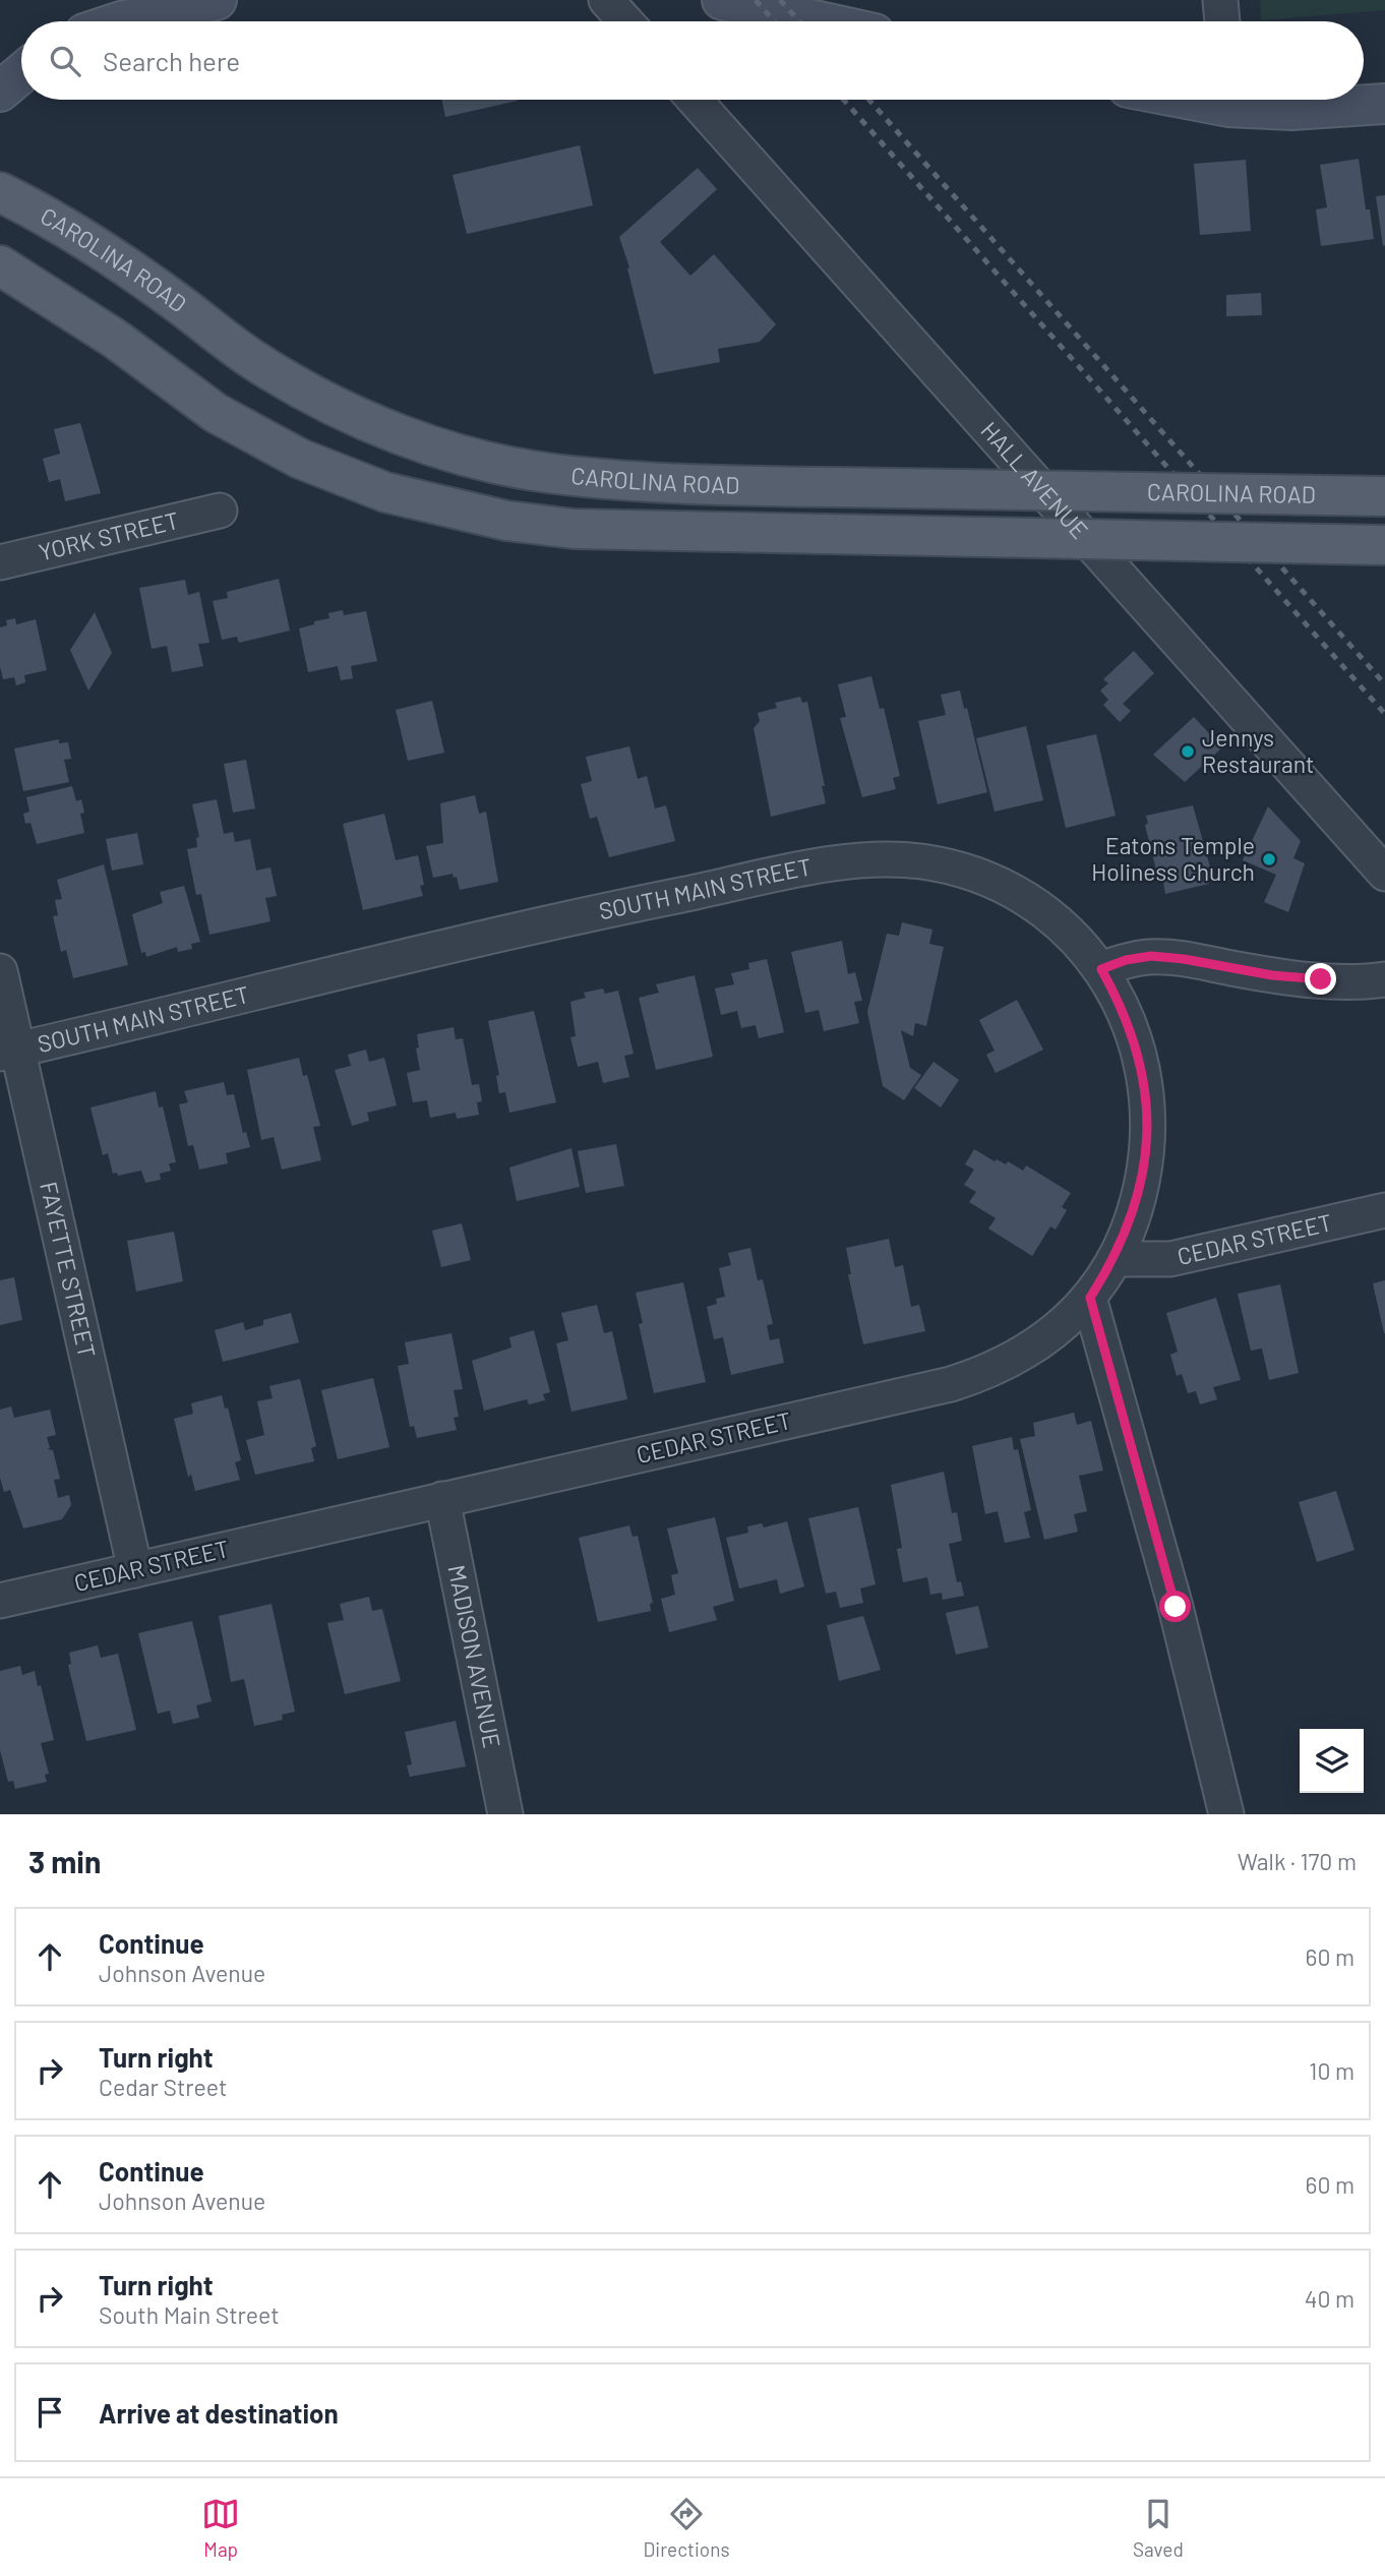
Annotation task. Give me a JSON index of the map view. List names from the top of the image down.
{
  "streets": {
    "main road": ["CAROLINA ROAD"],
    "street": [
      "HALL AVENUE",
      "YORK STREET",
      "SOUTH MAIN STREET",
      "CEDAR STREET",
      "FAYETTE STREET",
      "MADISON AVENUE"
    ]
  },
  "crossings": [
    ["SOUTH MAIN STREET", "CEDAR STREET"],
    ["SOUTH MAIN STREET", "FAYETTE STREET"],
    ["CEDAR STREET", "FAYETTE STREET"],
    ["CEDAR STREET", "MADISON AVENUE"]
  ],
  "places": ["Jennys Restaurant", "Eatons Temple Holiness Church"],
  "page": {
    "search": "Search here",
    "heading": ["3 min", "Walk · 170 m"],
    "list": [
      ["Continue", "Johnson Avenue", "60 m"],
      ["Turn right", "Cedar Street", "10 m"],
      ["Continue", "Johnson Avenue", "60 m"],
      ["Turn right", "South Main Street", "40 m"],
      "Arrive at destination"
    ],
    "nav": ["Map", "Directions", "Saved"]
  }
}
